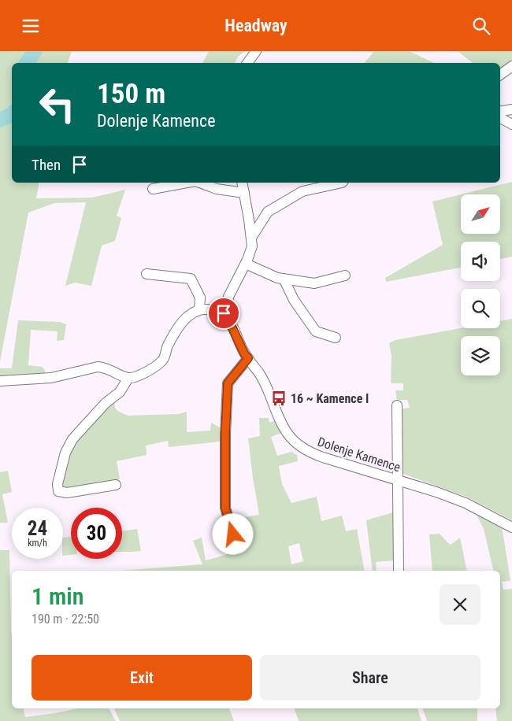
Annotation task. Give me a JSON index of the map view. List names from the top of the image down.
{
  "streets": {
    "street": ["Dolenje Kamence"]
  },
  "places": {
    "bus stop": ["16 ~ Kamence I"]
  },
  "north": "top right",
  "page": {
    "header": "Headway",
    "turn": ["150 m", "Dolenje Kamence"],
    "then": "Then",
    "speed": "24 km/h",
    "limit": "30",
    "heading": ["1 min", "190 m · 22:50"],
    "buttons": ["Exit", "Share"]
  }
}
